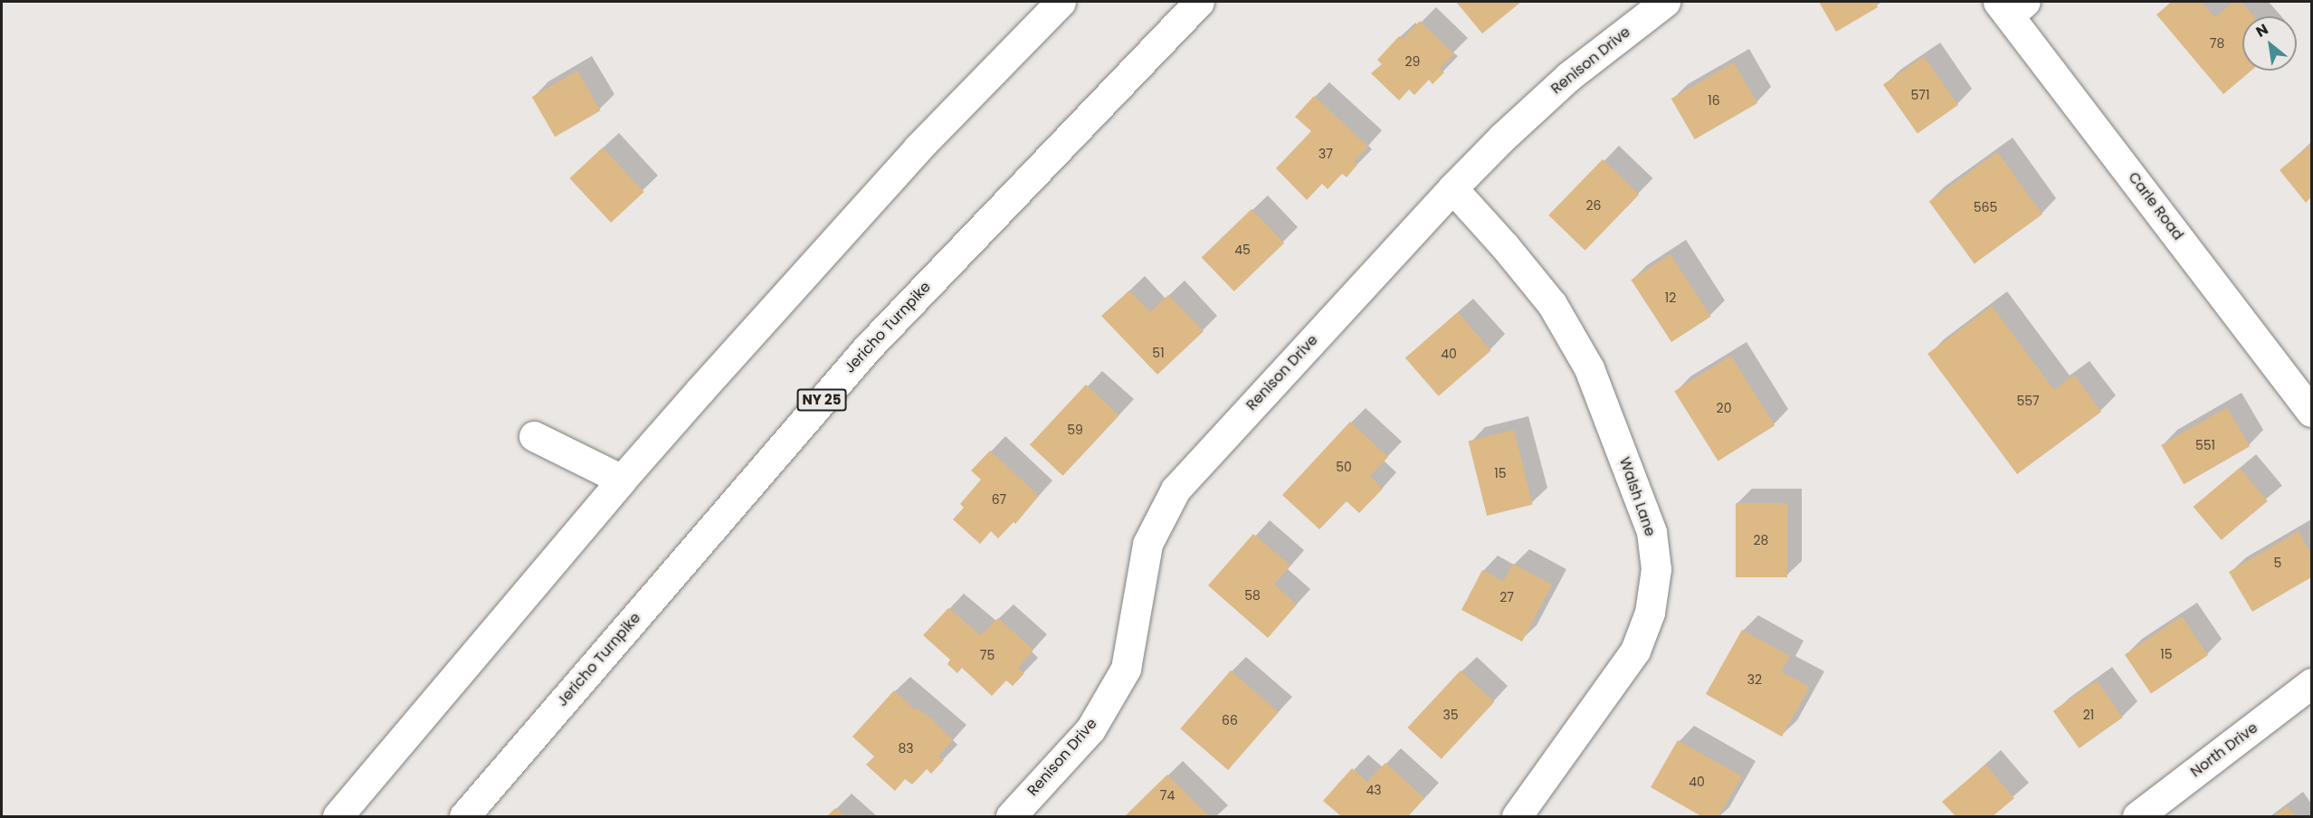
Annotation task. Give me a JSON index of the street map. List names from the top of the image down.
{
  "streets": {
    "street": [
      "Renison Drive",
      "Carle Road",
      "Jericho Turnpike",
      "NY 25",
      "Walsh Lane",
      "North Drive"
    ]
  },
  "crossings": [
    ["Renison Drive", "Walsh Lane"]
  ],
  "house_numbers": [
    "78",
    "29",
    "571",
    "16",
    "37",
    "26",
    "565",
    "45",
    "12",
    "51",
    "40",
    "557",
    "20",
    "59",
    "551",
    "50",
    "15",
    "67",
    "28",
    "5",
    "58",
    "27",
    "15",
    "75",
    "32",
    "35",
    "21",
    "66",
    "83",
    "40",
    "43",
    "74"
  ],
  "north": "top left"
}
